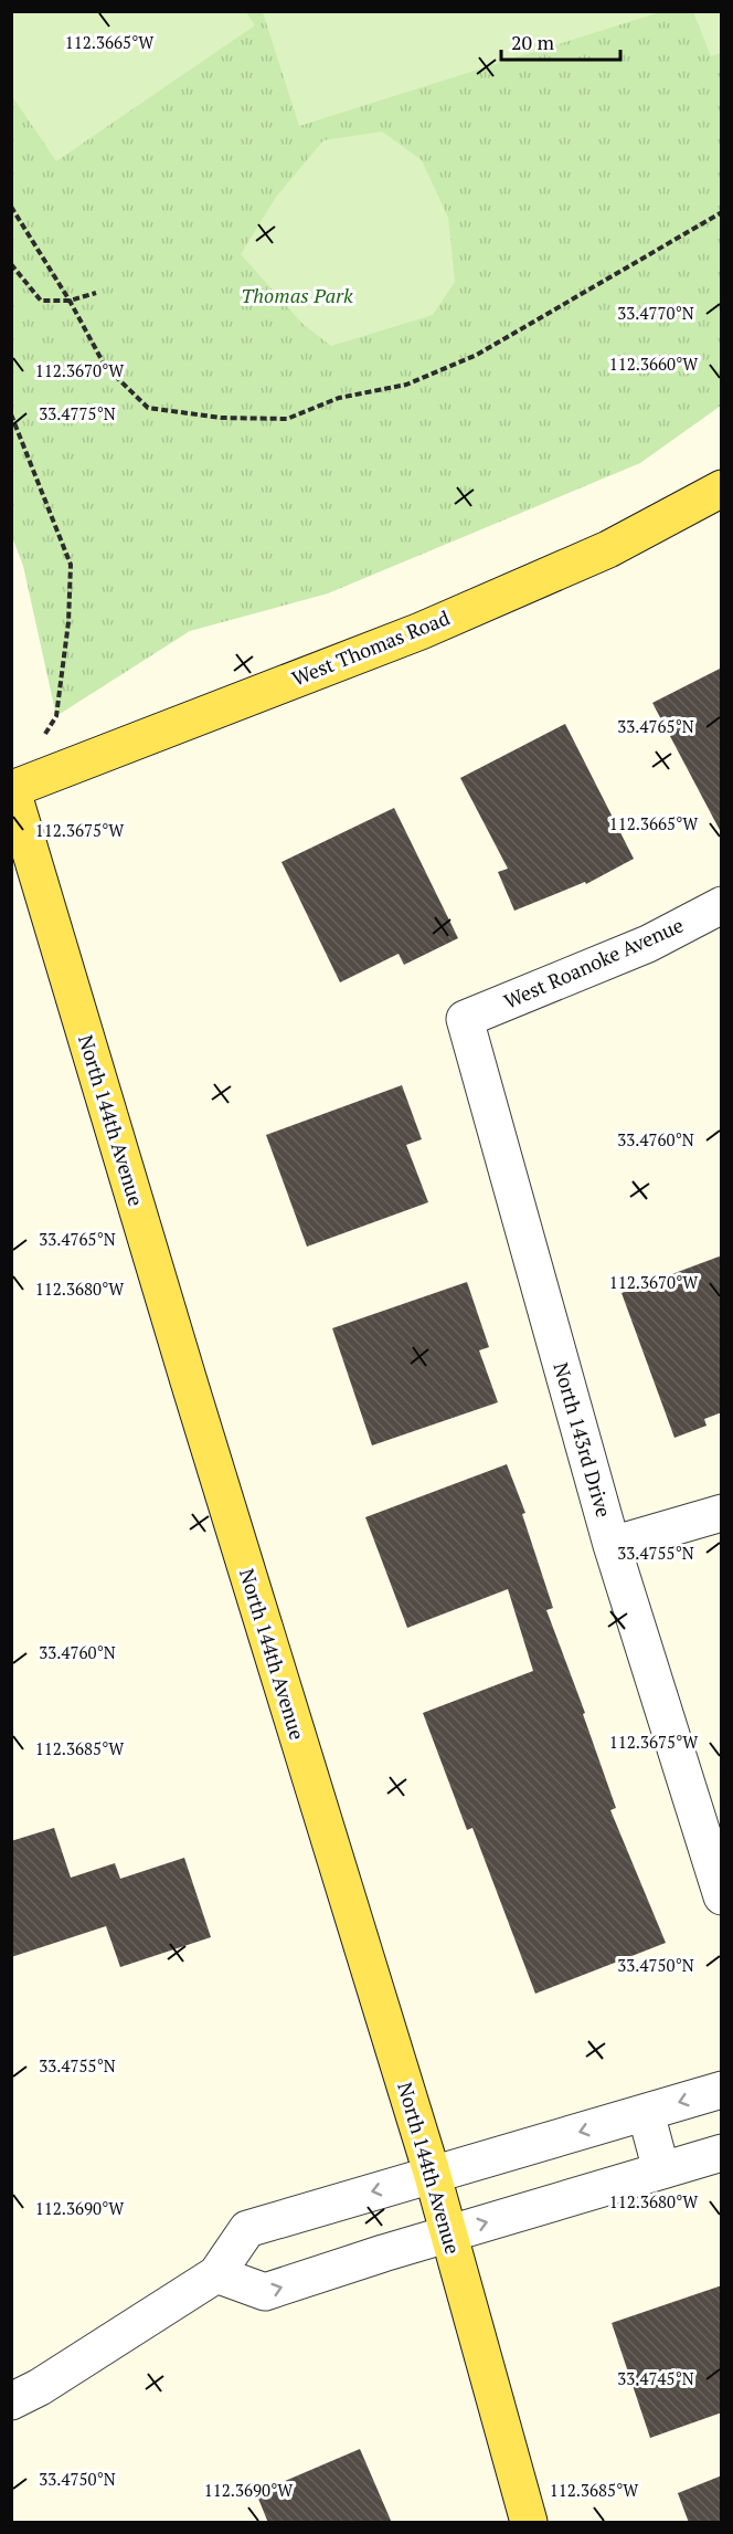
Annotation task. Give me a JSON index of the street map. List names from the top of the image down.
{
  "streets": {
    "main road": ["West Thomas Road", "North 144th Avenue"],
    "street": ["West Roanoke Avenue", "North 143rd Drive"]
  },
  "crossings": [
    ["West Thomas Road", "North 144th Avenue"],
    ["West Roanoke Avenue", "North 143rd Drive"]
  ],
  "parks": ["Thomas Park"],
  "scale_bar": "20 m",
  "coordinates": [
    "112.3665°W",
    "33.4770°N",
    "112.3660°W",
    "112.3670°W",
    "33.4775°N",
    "33.4765°N",
    "112.3675°W",
    "33.4760°N",
    "112.3680°W",
    "33.4755°N",
    "112.3685°W",
    "33.4750°N",
    "112.3690°W",
    "33.4745°N"
  ]
}
